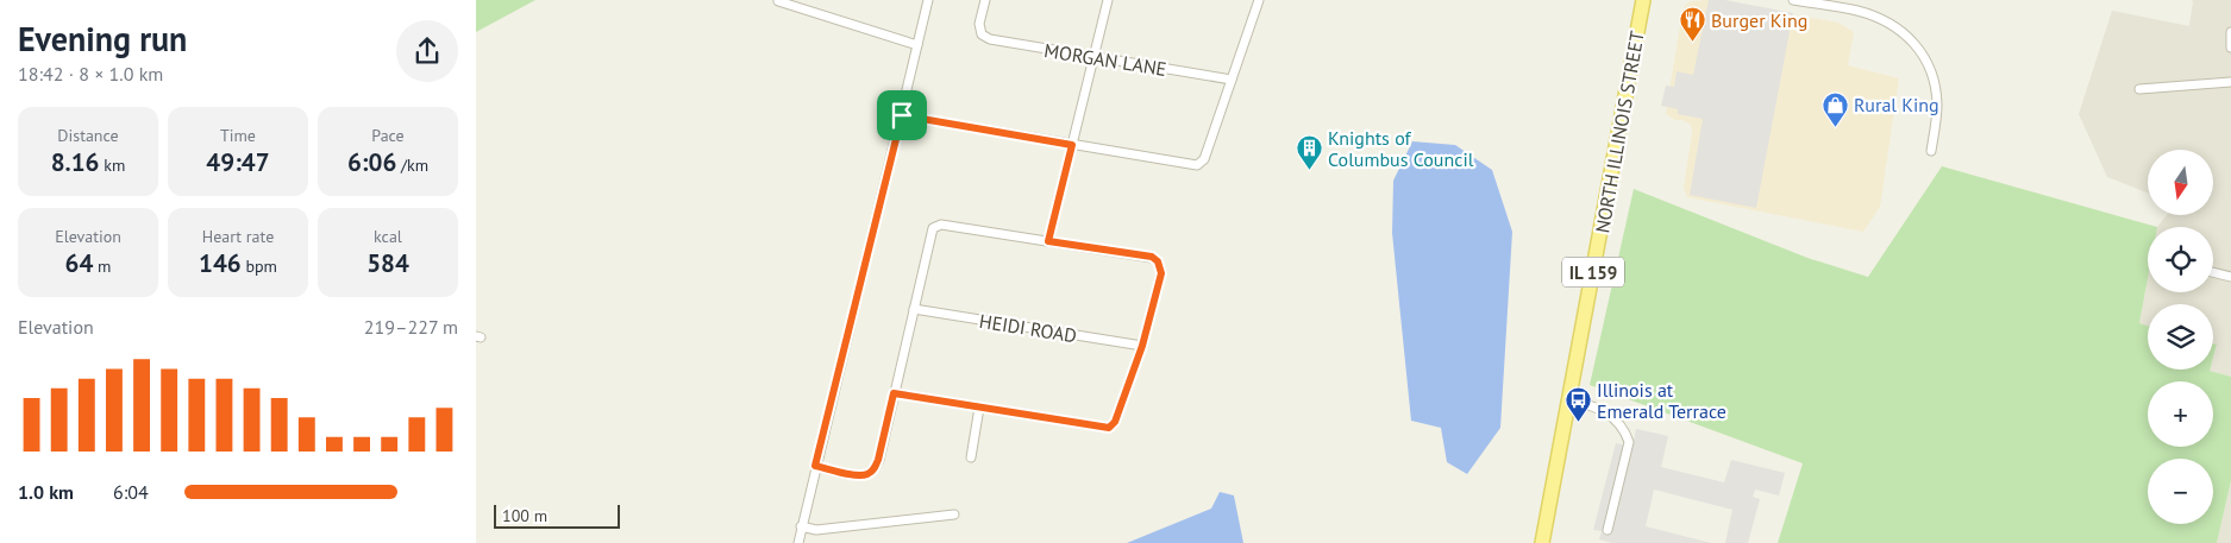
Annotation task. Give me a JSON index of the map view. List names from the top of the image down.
{
  "streets": {
    "main road": ["NORTH ILLINOIS STREET", "IL 159"],
    "street": ["MORGAN LANE", "HEIDI ROAD"]
  },
  "places": {
    "restaurant": ["Burger King"],
    "shop": ["Rural King"],
    "building": ["Knights of Columbus Council"],
    "bus stop": ["Illinois at Emerald Terrace"]
  },
  "scale_bar": "100 m",
  "north": "bottom",
  "page": {
    "heading": ["Evening run", "18:42 · 8 × 1.0 km"],
    "stats": [
      ["Distance", "8.16 km"],
      ["Time", "49:47"],
      ["Pace", "6:06 /km"],
      ["Elevation", "64 m"],
      ["Heart rate", "146 bpm"],
      ["kcal", "584"]
    ],
    "map_buttons": ["+", "−"],
    "chart": ["Elevation", "219–227 m"],
    "list": [
      {
        "name": "1.0 km",
        "note": "6:04"
      }
    ],
    "scale": "100 m"
  }
}
